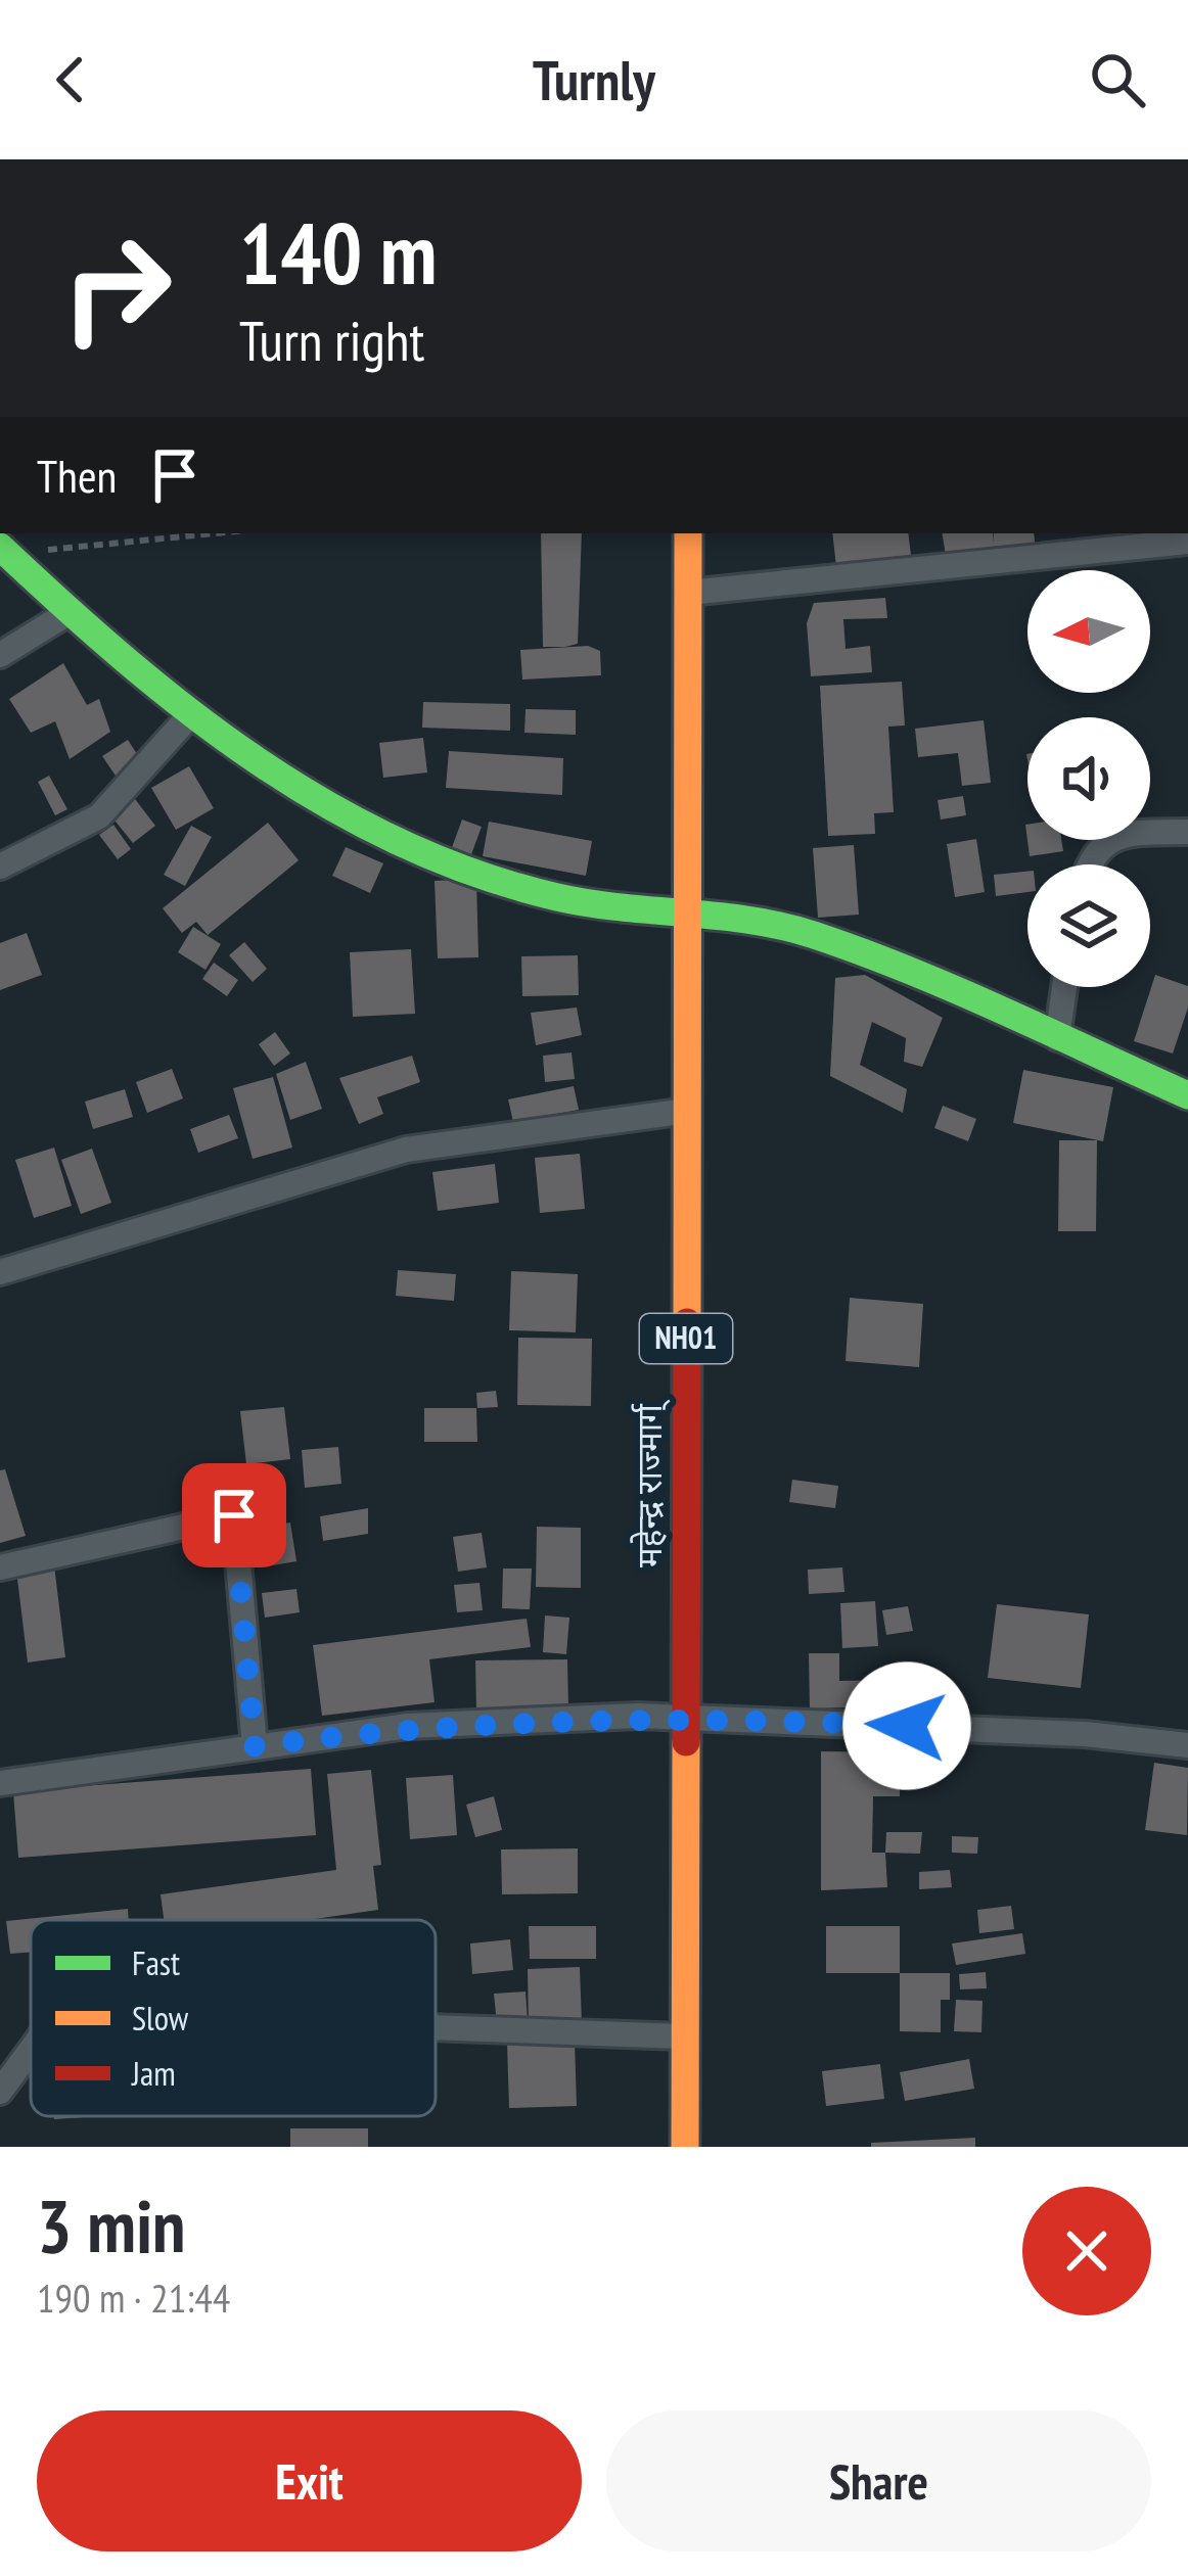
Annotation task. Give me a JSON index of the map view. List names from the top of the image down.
{
  "streets": {
    "main road": ["NH01", "महेन्द्र राज्मार्ग्"]
  },
  "legend": ["Fast", "Slow", "Jam"],
  "north": "left",
  "page": {
    "header": "Turnly",
    "turn": ["140 m", "Turn right"],
    "then": "Then",
    "heading": ["3 min", "190 m · 21:44"],
    "buttons": ["Exit", "Share"]
  }
}
